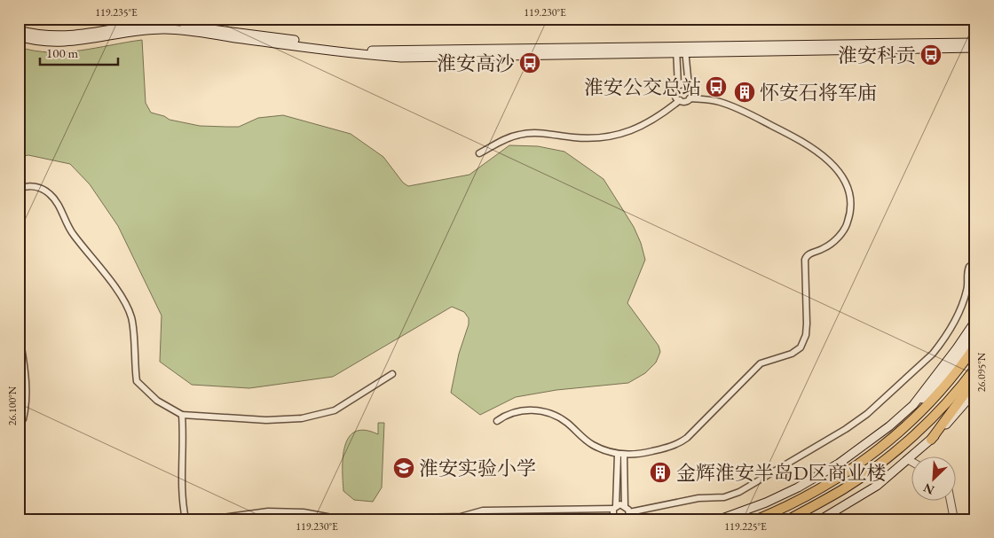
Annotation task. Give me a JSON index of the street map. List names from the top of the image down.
{
  "places": {
    "bus stop": ["淮安科贡", "淮安高沙", "淮安公交总站"],
    "building": ["怀安石将军庙", "金辉淮安半岛D区商业楼"],
    "school or university": ["淮安实验小学"]
  },
  "scale_bar": "100 m",
  "north": "bottom left",
  "coordinates": [
    "119.235°E",
    "119.230°E",
    "26.095°N",
    "26.100°N",
    "119.225°E"
  ]
}
